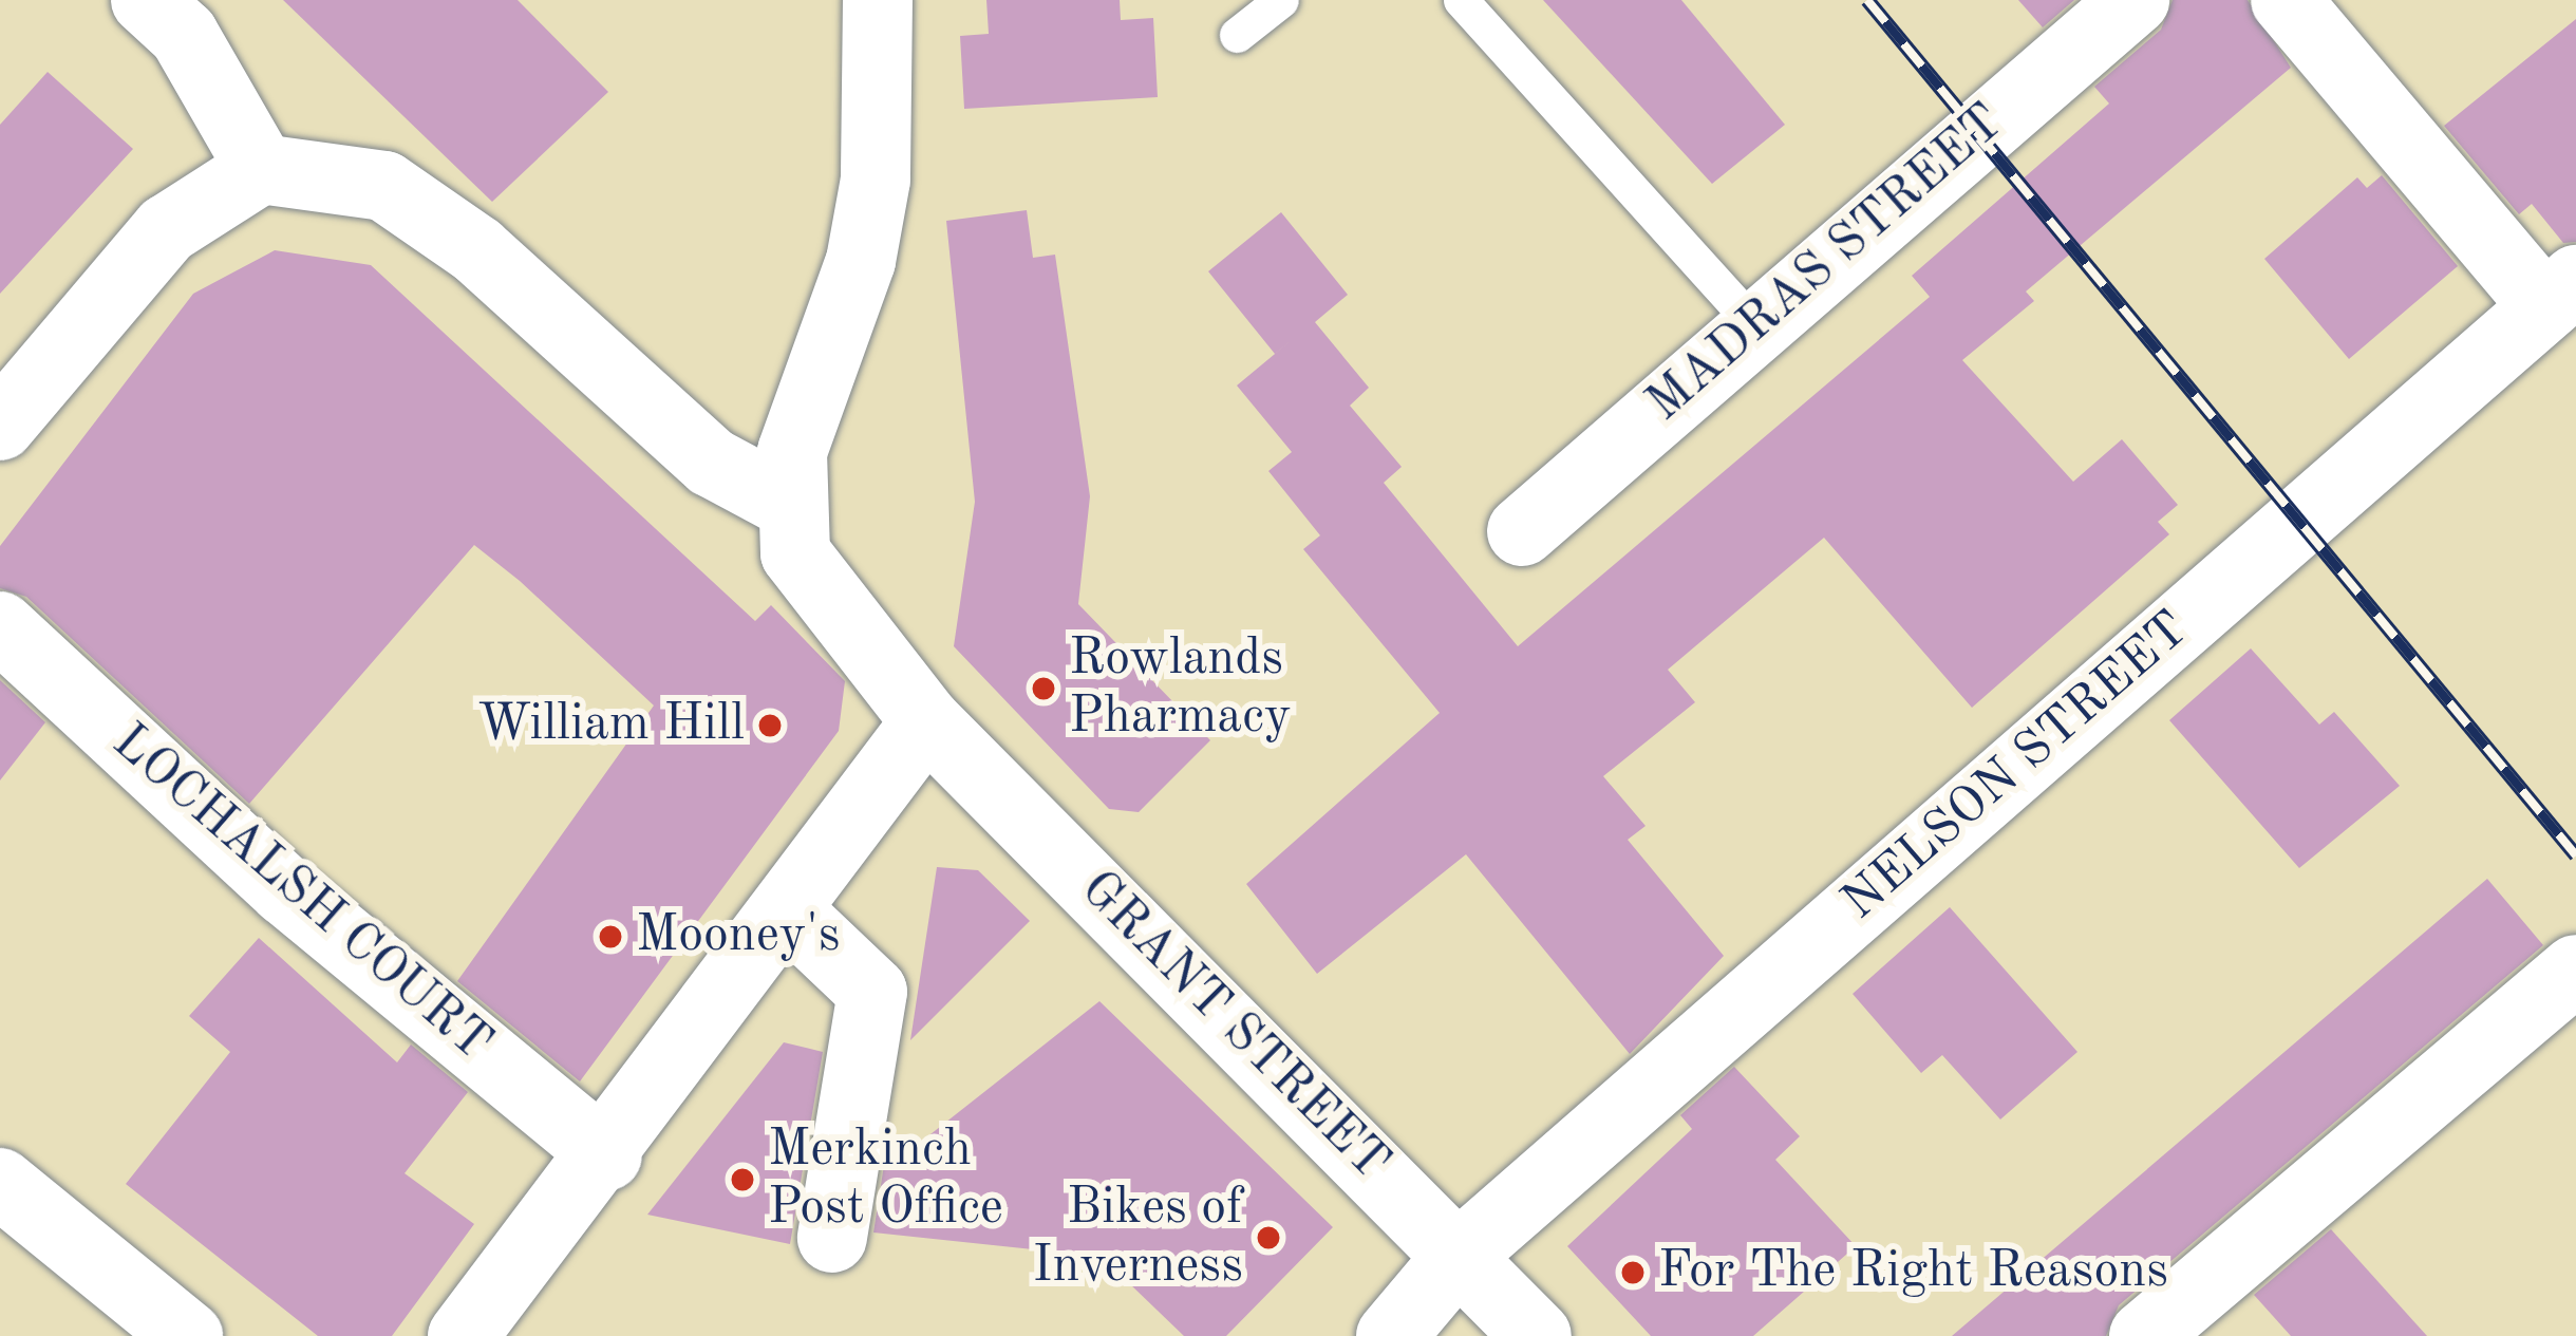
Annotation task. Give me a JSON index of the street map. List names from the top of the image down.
{
  "streets": {
    "street": [
      "MADRAS STREET",
      "NELSON STREET",
      "LOCHALSH COURT",
      "GRANT STREET"
    ]
  },
  "crossings": [
    ["NELSON STREET", "GRANT STREET"]
  ],
  "places": [
    "Rowlands Pharmacy",
    "William Hill",
    "Mooney's",
    "Merkinch Post Office",
    "Bikes of Inverness",
    "For The Right Reasons"
  ]
}
